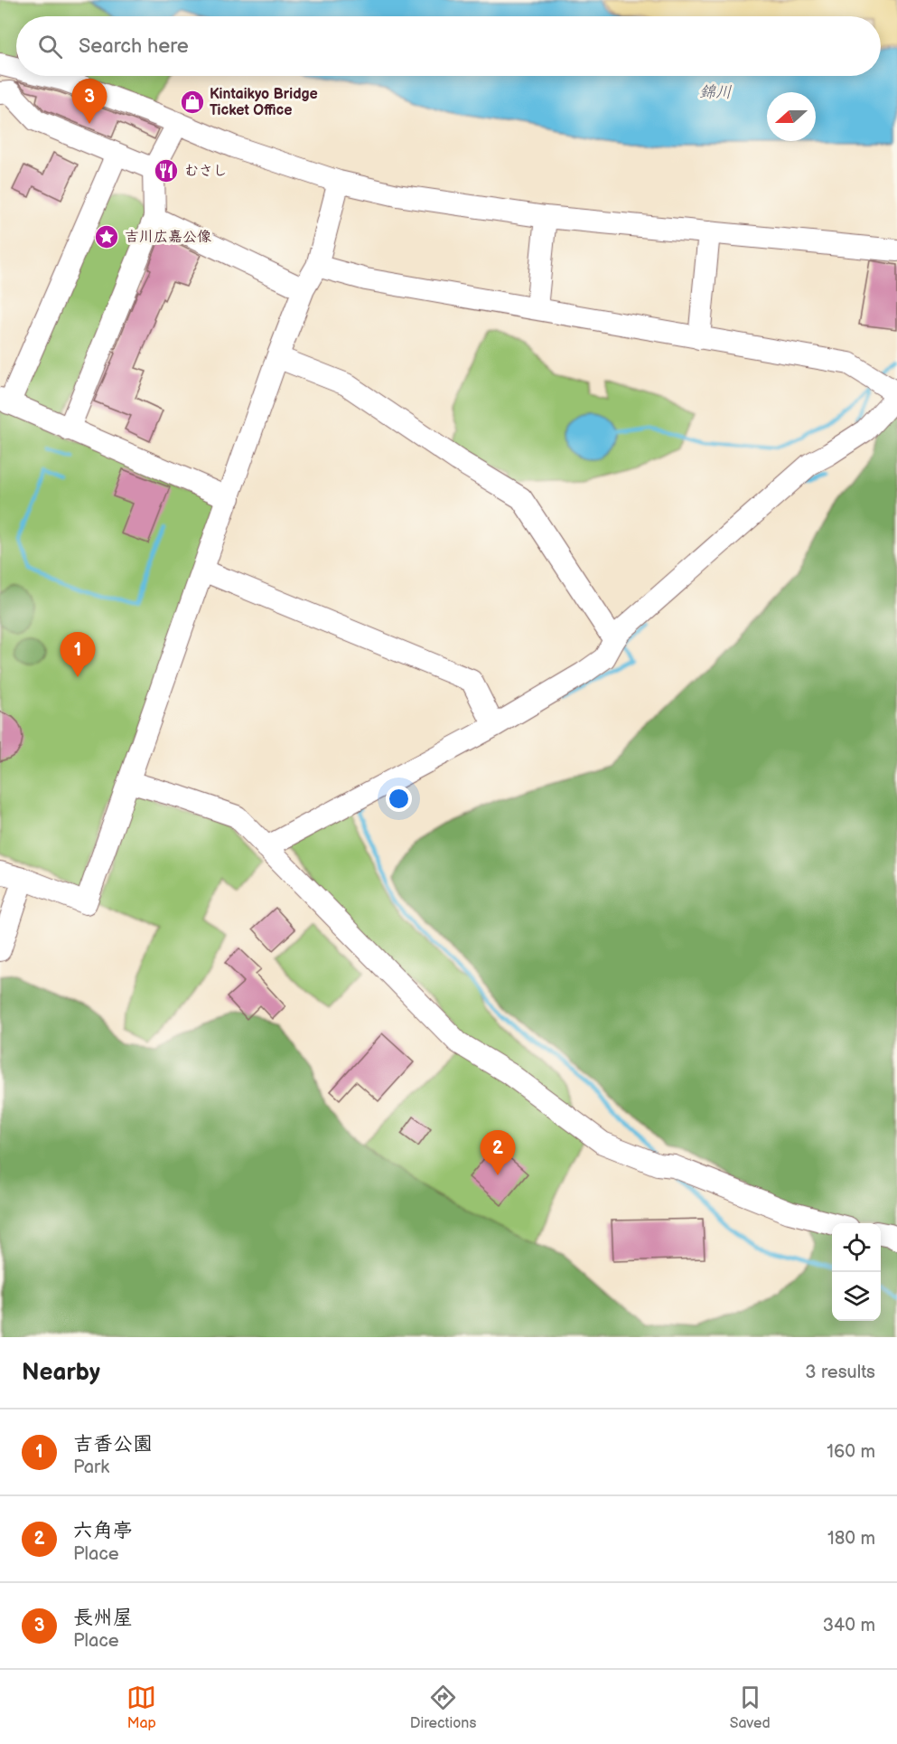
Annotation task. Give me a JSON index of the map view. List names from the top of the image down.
{
  "water": ["錦川"],
  "places": {
    "shop": ["Kintaikyo Bridge Ticket Office"],
    "restaurant": ["むさし"],
    "place": ["吉川広嘉公像"]
  },
  "north": "left",
  "page": {
    "search": "Search here",
    "pins": ["3", "1", "2"],
    "heading": ["Nearby", "3 results"],
    "list": [
      {
        "mark": "1",
        "name": "吉香公園",
        "note": "Park",
        "value": "160 m"
      },
      {
        "mark": "2",
        "name": "六角亭",
        "note": "Place",
        "value": "180 m"
      },
      {
        "mark": "3",
        "name": "長州屋",
        "note": "Place",
        "value": "340 m"
      }
    ],
    "nav": ["Map", "Directions", "Saved"]
  }
}
